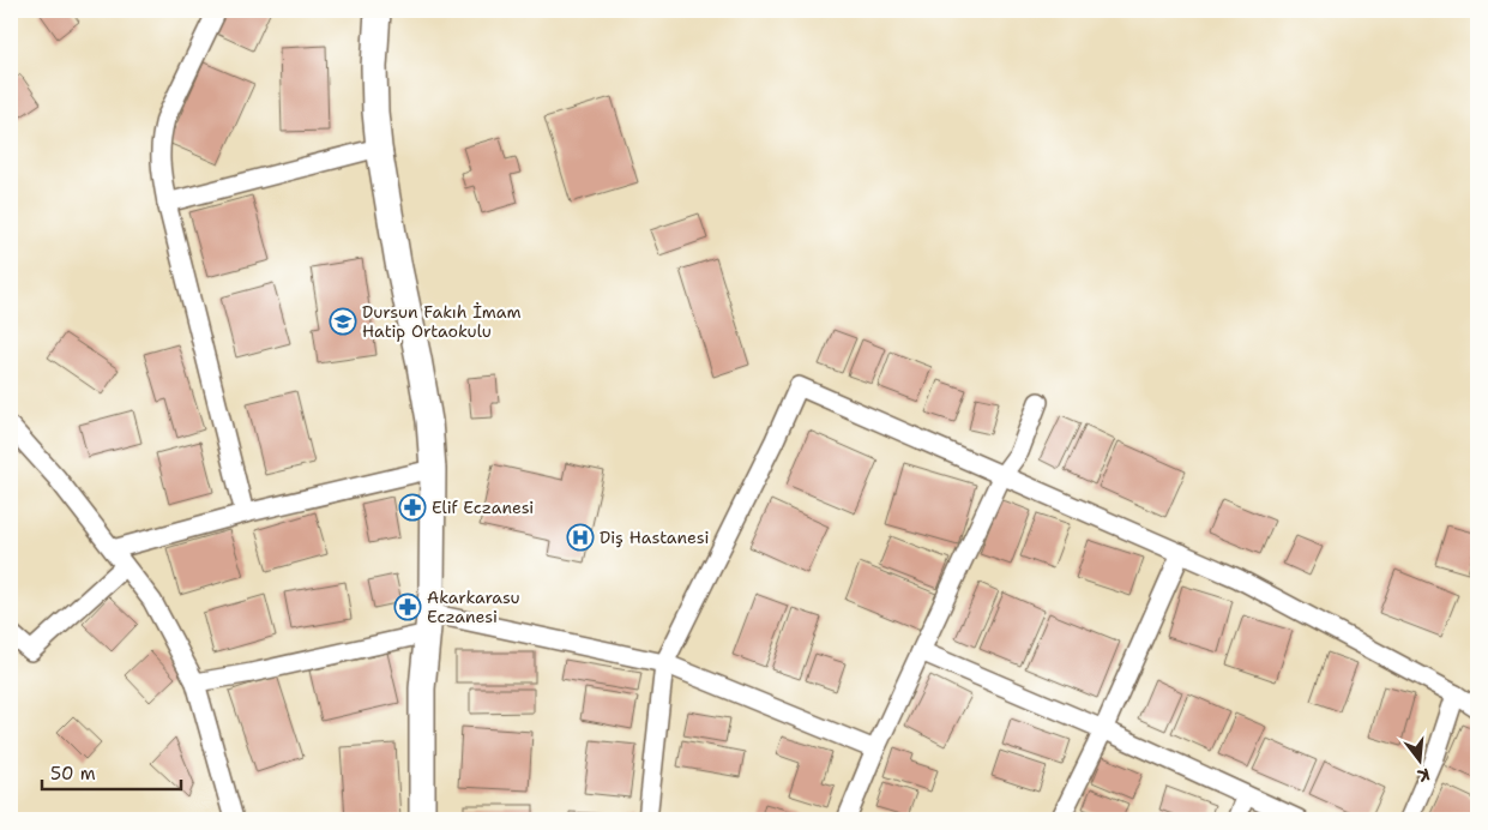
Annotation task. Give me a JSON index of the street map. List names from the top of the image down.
{
  "places": {
    "school or university": ["Dursun Fakıh İmam Hatip Ortaokulu"],
    "pharmacy": ["Elif Eczanesi", "Akarkarasu Eczanesi"],
    "hospital": ["Diş Hastanesi"]
  },
  "scale_bar": "50 m",
  "north": "bottom"
}
